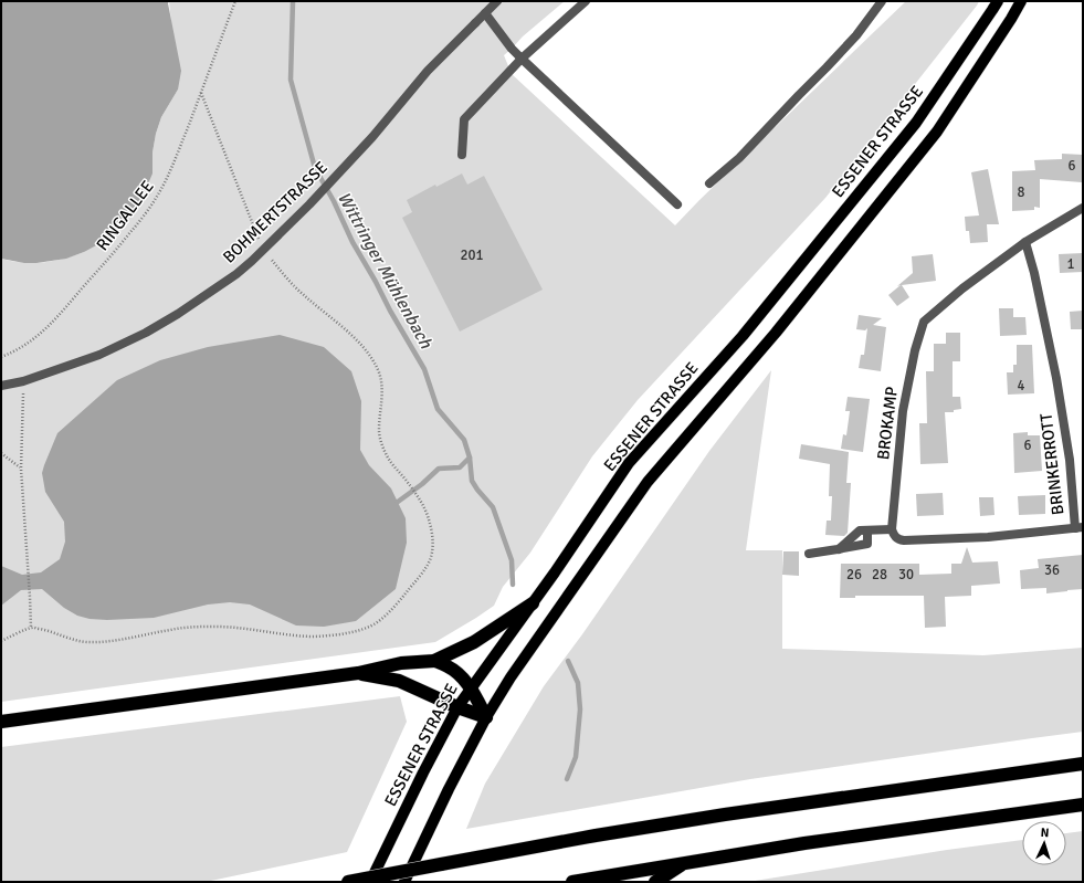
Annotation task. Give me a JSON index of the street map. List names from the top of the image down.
{
  "streets": {
    "main road": ["ESSENER STRASSE"],
    "street": ["BOHMERTSTRASSE", "BROKAMP", "BRINKERROTT"],
    "path": ["RINGALLEE"]
  },
  "crossings": [
    ["BROKAMP", "BRINKERROTT"]
  ],
  "water": ["Wittringer Mühlenbach"],
  "house_numbers": [
    "6",
    "8",
    "201",
    "1",
    "4",
    "6",
    "36",
    "26",
    "28",
    "30"
  ],
  "north": "top"
}
